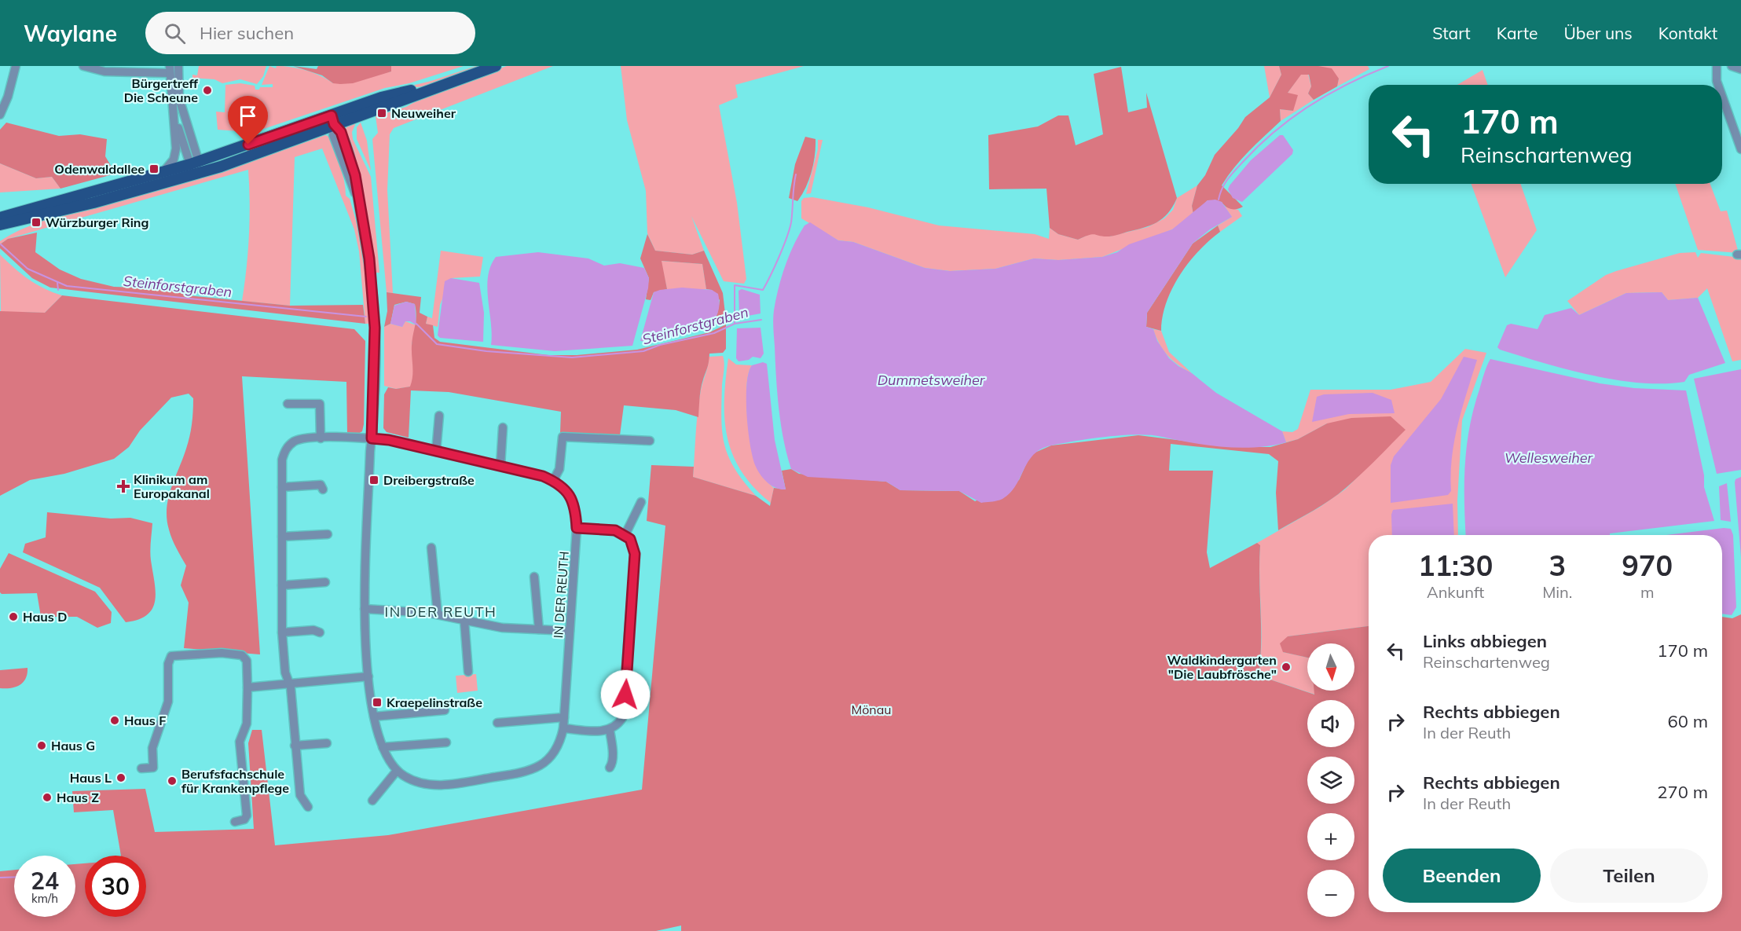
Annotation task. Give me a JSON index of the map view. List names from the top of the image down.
{
  "streets": {
    "street": ["IN DER REUTH"]
  },
  "districts": ["IN DER REUTH"],
  "water": ["Steinforstgraben", "Dummetsweiher", "Wellesweiher"],
  "parks": ["Mönau"],
  "places": {
    "other": [
      "Bürgertreff Die Scheune",
      "Haus D",
      "Waldkindergarten \"Die Laubfrösche\"",
      "Haus F",
      "Haus G",
      "Haus L",
      "Berufsfachschule für Krankenpflege",
      "Haus Z"
    ],
    "transit": [
      "Neuweiher",
      "Odenwaldallee",
      "Würzburger Ring",
      "Dreibergstraße",
      "Kraepelinstraße"
    ],
    "health": ["Klinikum am Europakanal"]
  },
  "north": "bottom",
  "page": {
    "header": "Waylane",
    "search": "Hier suchen",
    "nav": [
      "Start",
      "Karte",
      "Über uns",
      "Kontakt"
    ],
    "turn": ["170 m", "Reinschartenweg"],
    "eta": [
      "11:30",
      "Ankunft",
      "3",
      "Min.",
      "970",
      "m"
    ],
    "list": [
      {
        "name": "Links abbiegen",
        "note": "Reinschartenweg",
        "value": "170 m"
      },
      {
        "name": "Rechts abbiegen",
        "note": "In der Reuth",
        "value": "60 m"
      },
      {
        "name": "Rechts abbiegen",
        "note": "In der Reuth",
        "value": "270 m"
      }
    ],
    "map_buttons": ["+", "−"],
    "buttons": ["Beenden", "Teilen"],
    "speed": "24 km/h",
    "limit": "30"
  }
}
